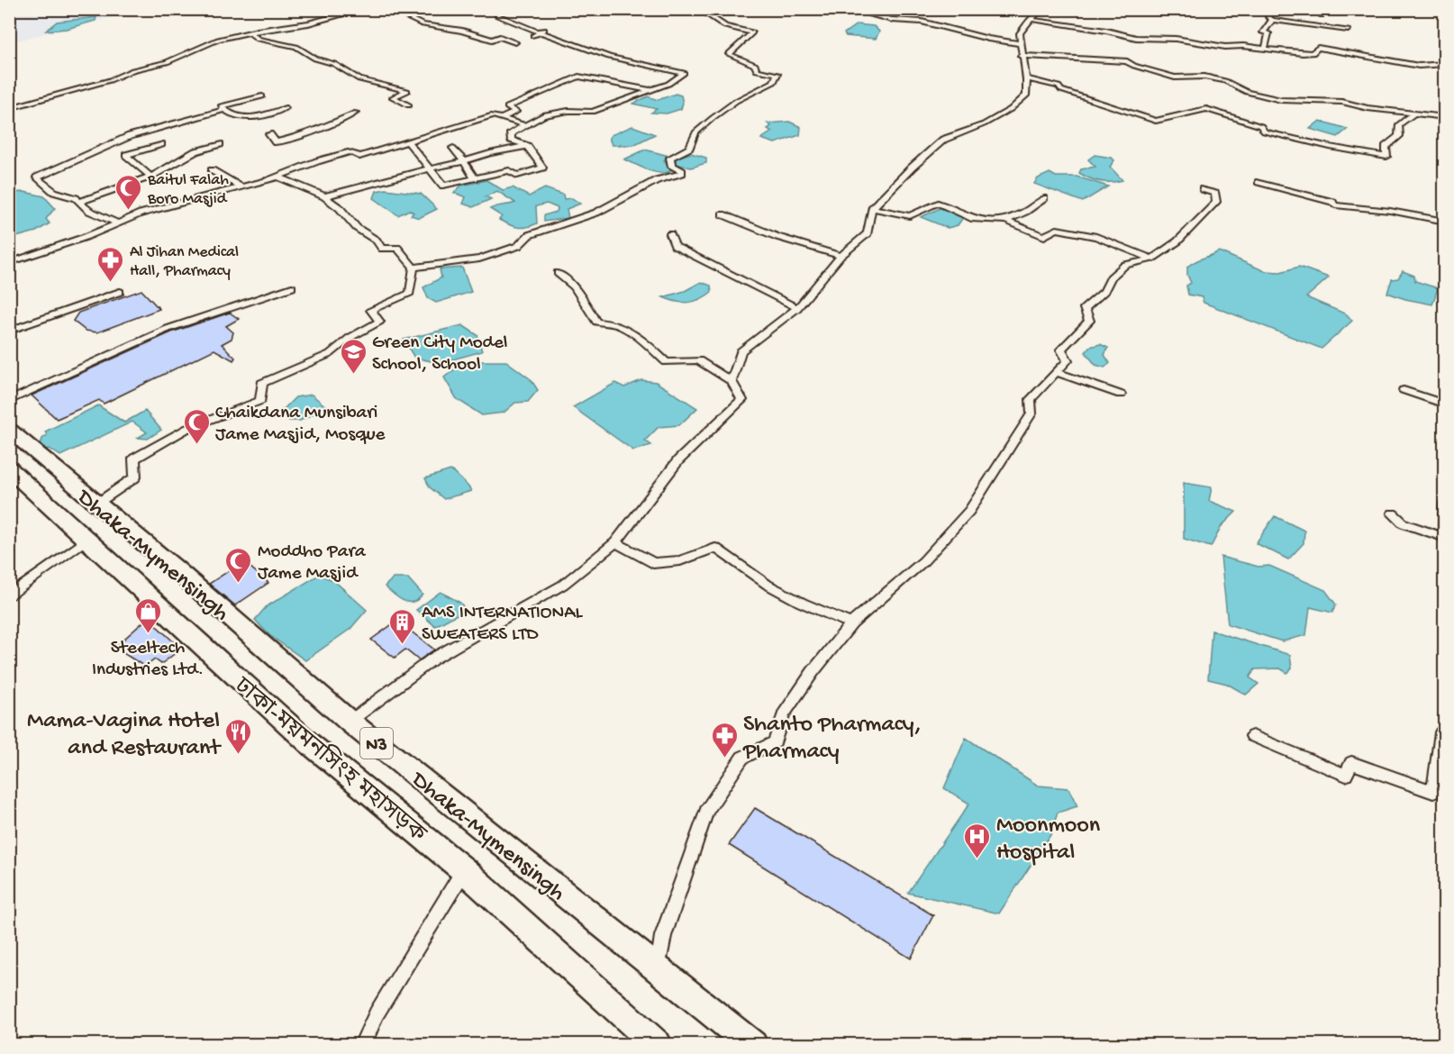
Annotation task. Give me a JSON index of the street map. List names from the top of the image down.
{
  "streets": {
    "highway": ["Dhaka-Mymensingh", "N3", "ঢাকা-ময়মনসিংহ মহাসড়ক"]
  },
  "places": {
    "mosque": ["Baitul Falah Boro Masjid", "Chaikdana Munsibari Jame Masjid, Mosque", "Moddho Para Jame Masjid"],
    "pharmacy": ["Al Jihan Medical Hall, Pharmacy", "Shanto Pharmacy, Pharmacy"],
    "school or university": ["Green City Model School, School"],
    "shop": ["Steeltech Industries Ltd."],
    "building": ["AMS INTERNATIONAL SWEATERS LTD"],
    "restaurant": ["Mama-Vagina Hotel and Restaurant"],
    "hospital": ["Moonmoon Hospital"]
  }
}
